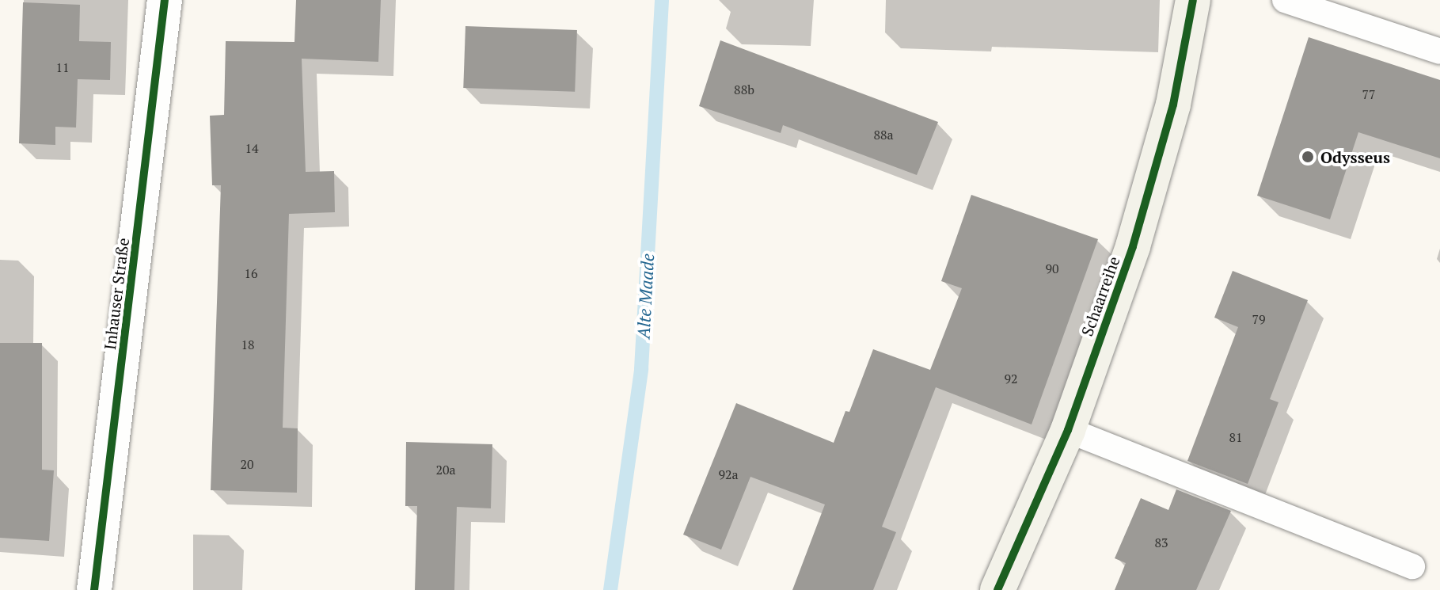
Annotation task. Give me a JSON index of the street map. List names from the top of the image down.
{
  "streets": {
    "main road": ["Schaarreihe"],
    "street": ["Inhauser Straße"]
  },
  "water": ["Alte Maade"],
  "places": ["Odysseus"],
  "house_numbers": [
    "11",
    "88b",
    "77",
    "88a",
    "14",
    "90",
    "16",
    "79",
    "18",
    "92",
    "81",
    "20",
    "20a",
    "92a",
    "83"
  ]
}
